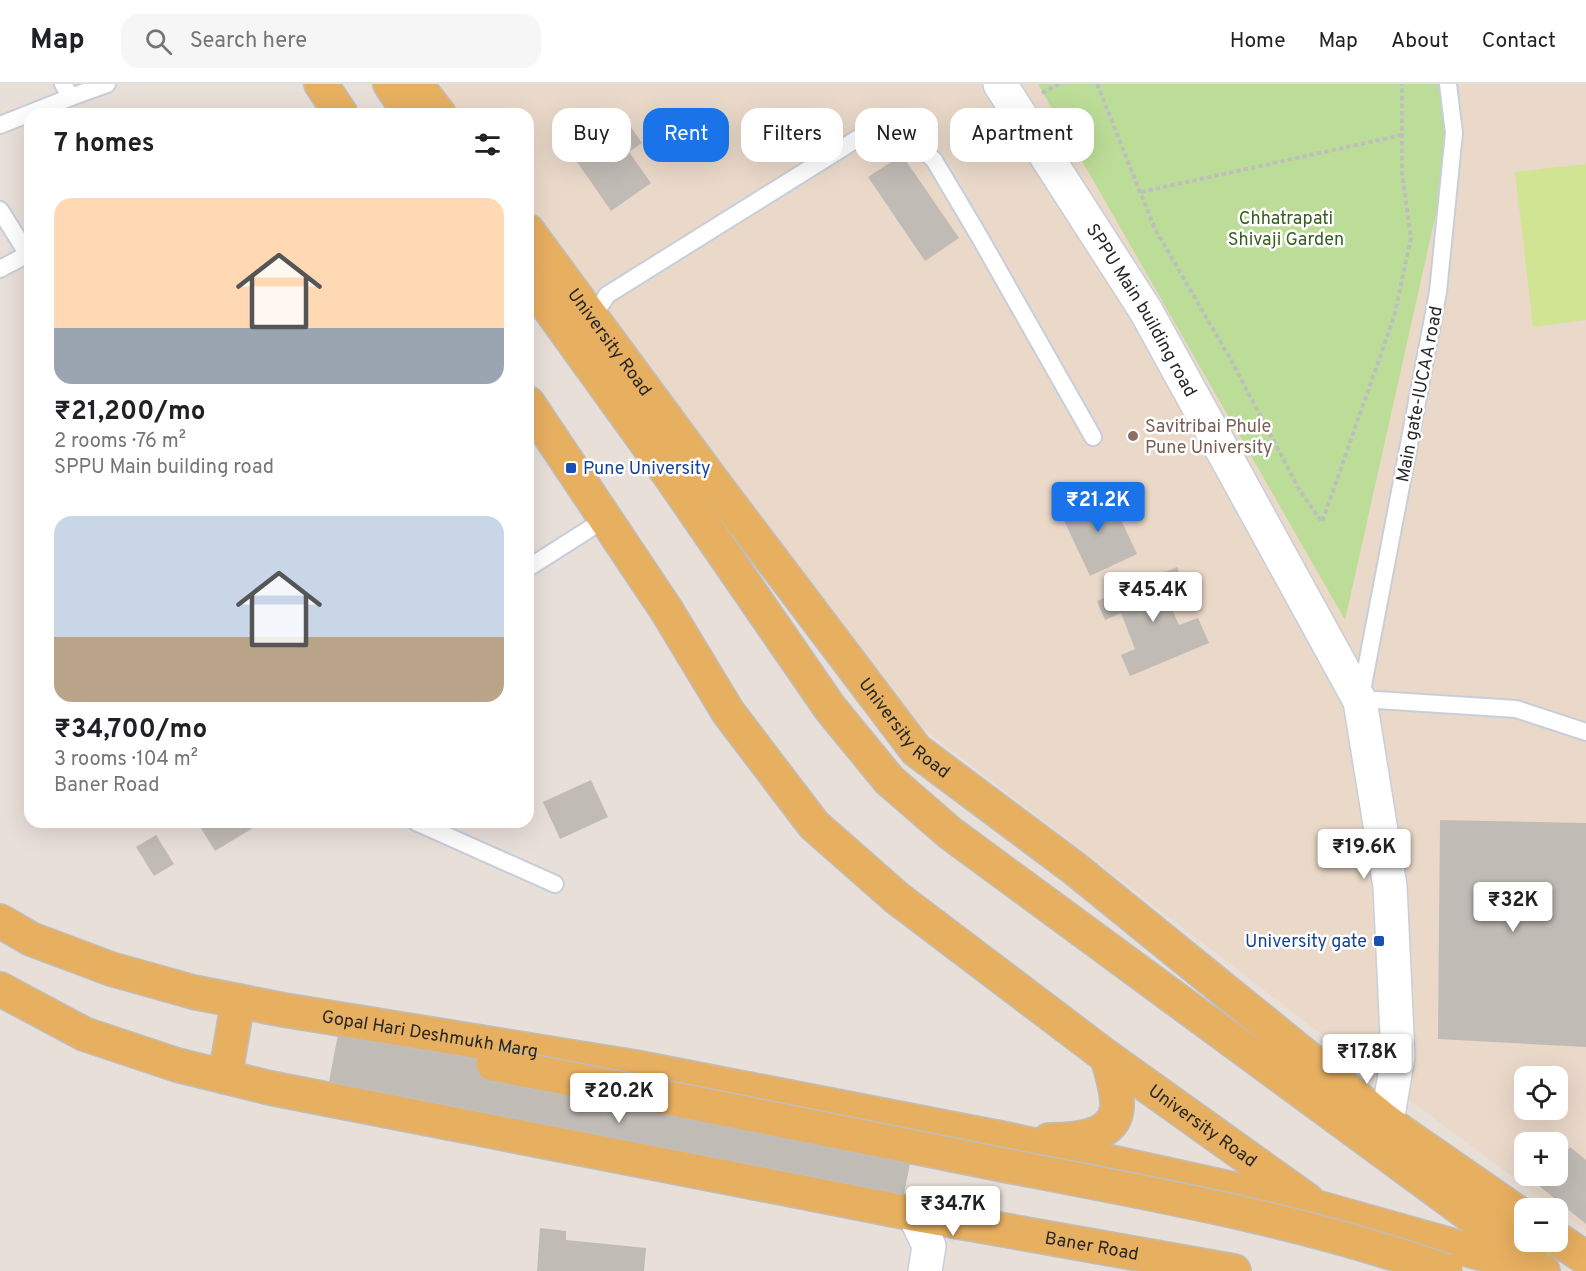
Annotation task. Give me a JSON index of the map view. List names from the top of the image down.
{
  "streets": {
    "main road": ["University Road", "Gopal Hari Deshmukh Marg", "Baner Road"],
    "street": ["SPPU Main building road"],
    "lane": ["Main gate-IUCAA road"]
  },
  "crossings": [
    ["SPPU Main building road", "University Road"],
    ["SPPU Main building road", "Main gate-IUCAA road"]
  ],
  "parks": ["Chhatrapati Shivaji Garden"],
  "places": {
    "other": ["Savitribai Phule Pune University"],
    "transit": ["Pune University", "University gate"]
  },
  "page": {
    "header": "Map",
    "search": "Search here",
    "nav": [
      "Home",
      "Map",
      "About",
      "Contact"
    ],
    "chip": [
      "Buy",
      "Rent",
      "Filters",
      "New",
      "Apartment"
    ],
    "heading": "7 homes",
    "list": [
      {
        "name": "₹21,200/mo",
        "note": "2 rooms · 76 m² · SPPU Main building road"
      },
      {
        "name": "₹34,700/mo",
        "note": "3 rooms · 104 m² · Baner Road"
      }
    ],
    "price": [
      "₹21.2K",
      "₹45.4K",
      "₹19.6K",
      "₹32K",
      "₹17.8K",
      "₹20.2K",
      "₹34.7K"
    ],
    "map_buttons": ["+", "−"]
  }
}
